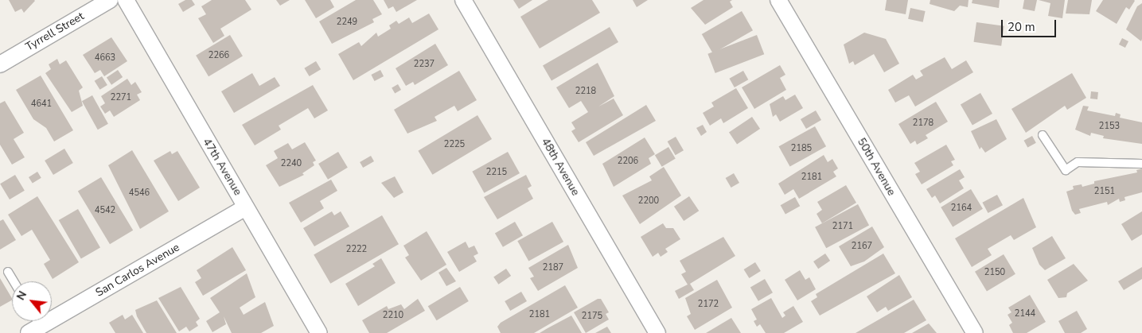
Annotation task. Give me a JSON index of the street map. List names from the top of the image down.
{
  "streets": {
    "street": [
      "Tyrrell Street",
      "47th Avenue",
      "48th Avenue",
      "50th Avenue",
      "San Carlos Avenue"
    ]
  },
  "crossings": [
    ["47th Avenue", "San Carlos Avenue"]
  ],
  "house_numbers": [
    "2249",
    "2266",
    "4663",
    "2237",
    "2218",
    "2271",
    "4641",
    "2178",
    "2153",
    "2225",
    "2185",
    "2206",
    "2240",
    "2215",
    "2181",
    "2151",
    "4546",
    "2200",
    "2164",
    "4542",
    "2171",
    "2167",
    "2222",
    "2187",
    "2150",
    "2172",
    "2144",
    "2181",
    "2210",
    "2175"
  ],
  "scale_bar": "20 m",
  "north": "top left"
}
